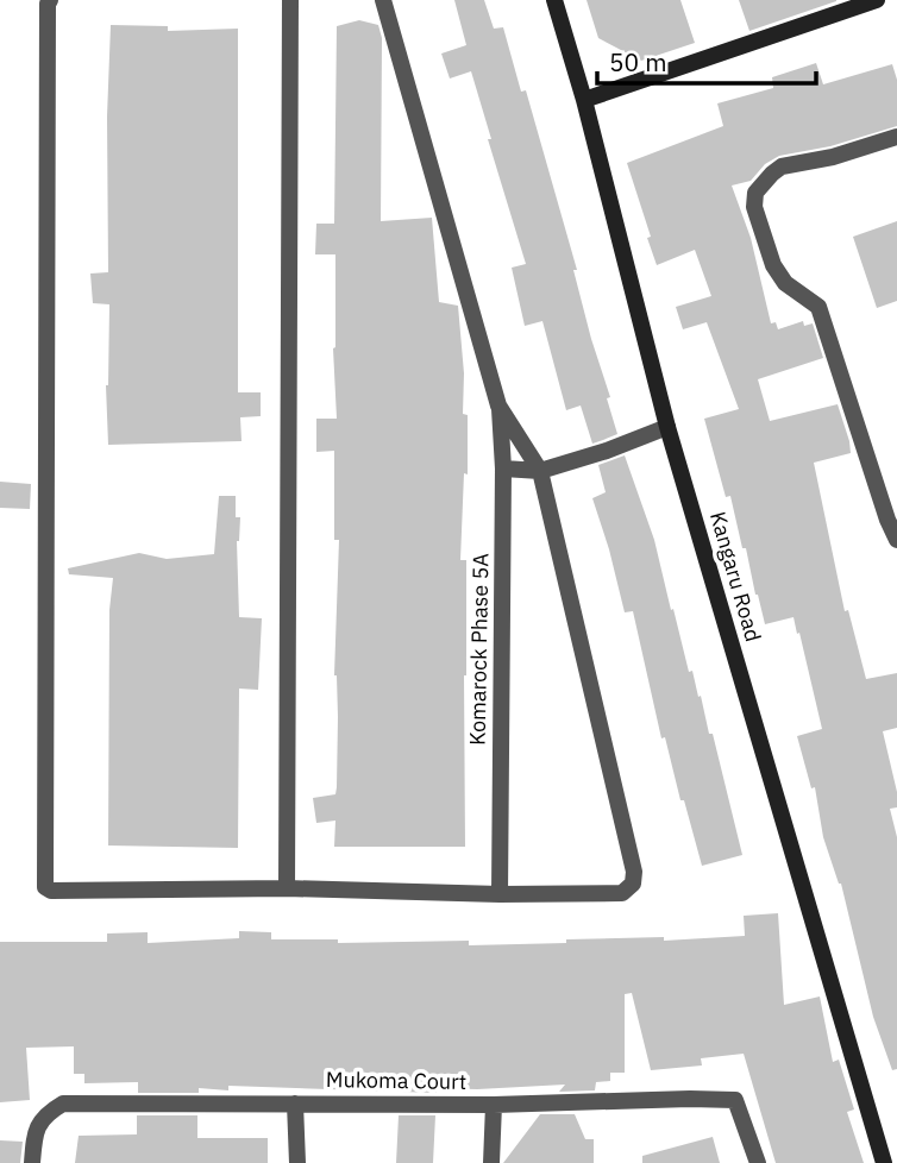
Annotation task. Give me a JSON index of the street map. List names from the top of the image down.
{
  "streets": {
    "street": ["Kangaru Road", "Komarock Phase 5A", "Mukoma Court"]
  },
  "scale_bar": "50 m"
}
